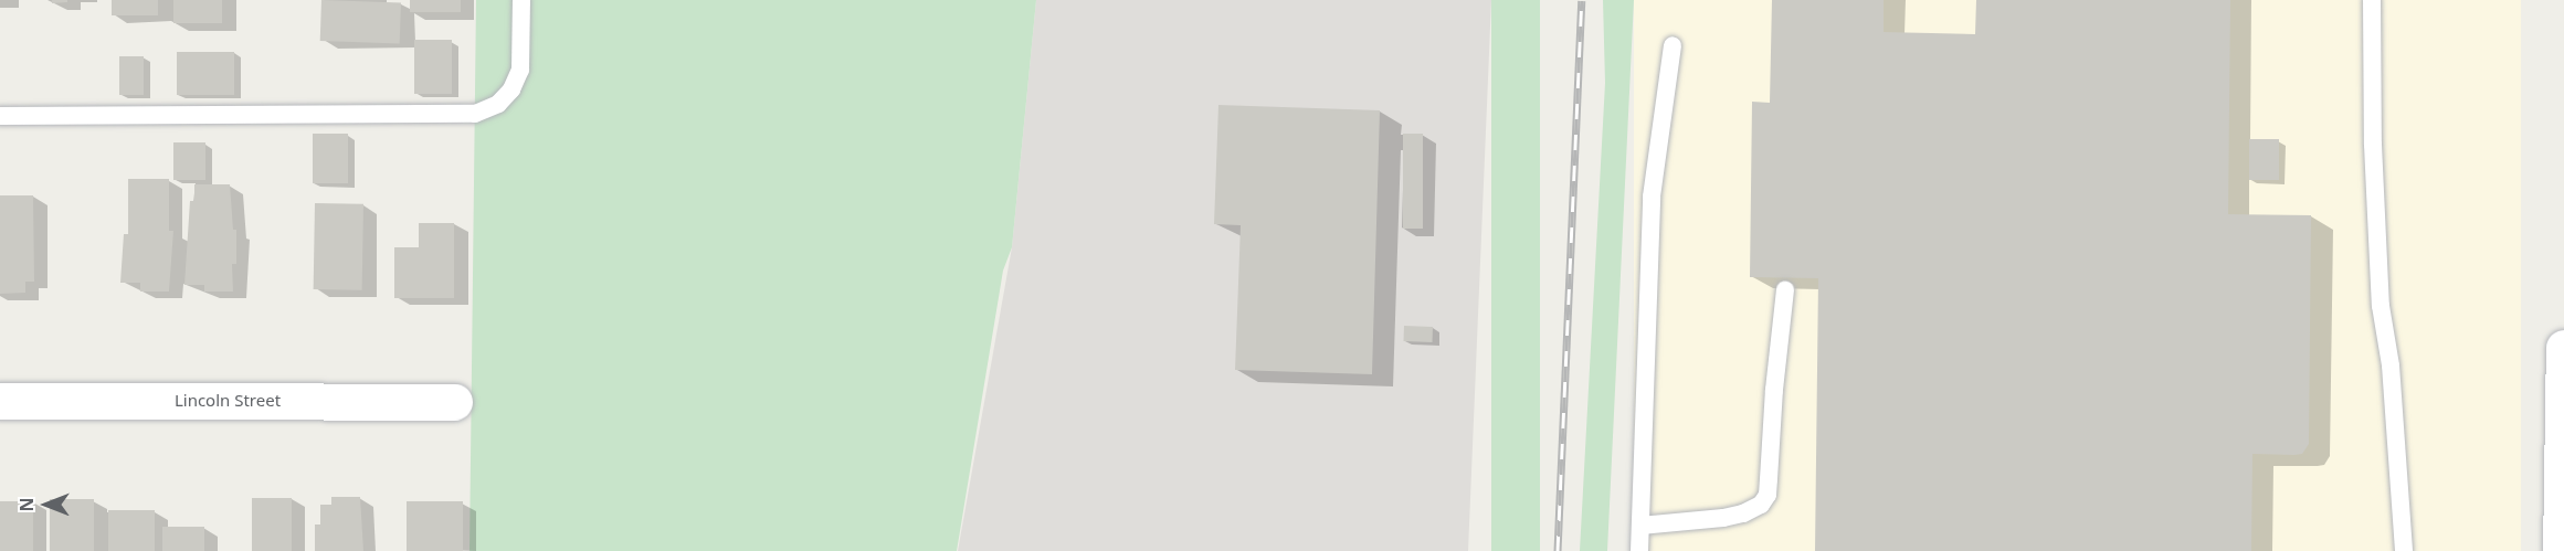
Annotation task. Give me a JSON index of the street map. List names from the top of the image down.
{
  "streets": {
    "street": ["Lincoln Street"]
  },
  "north": "left"
}
